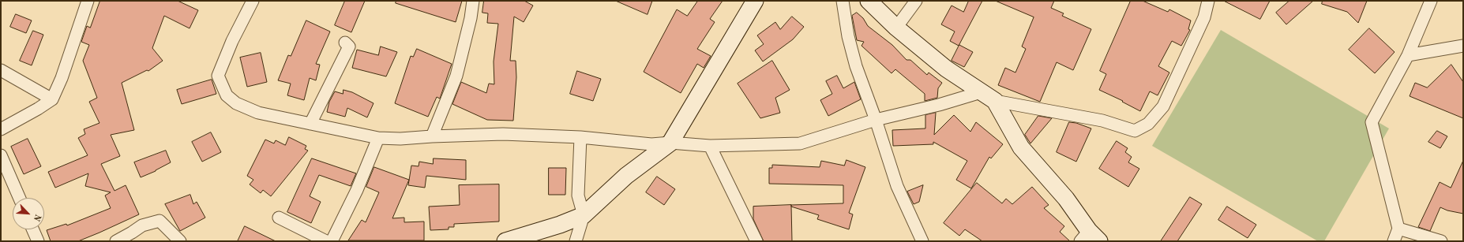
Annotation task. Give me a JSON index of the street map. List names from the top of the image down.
{
  "north": "bottom right"
}
